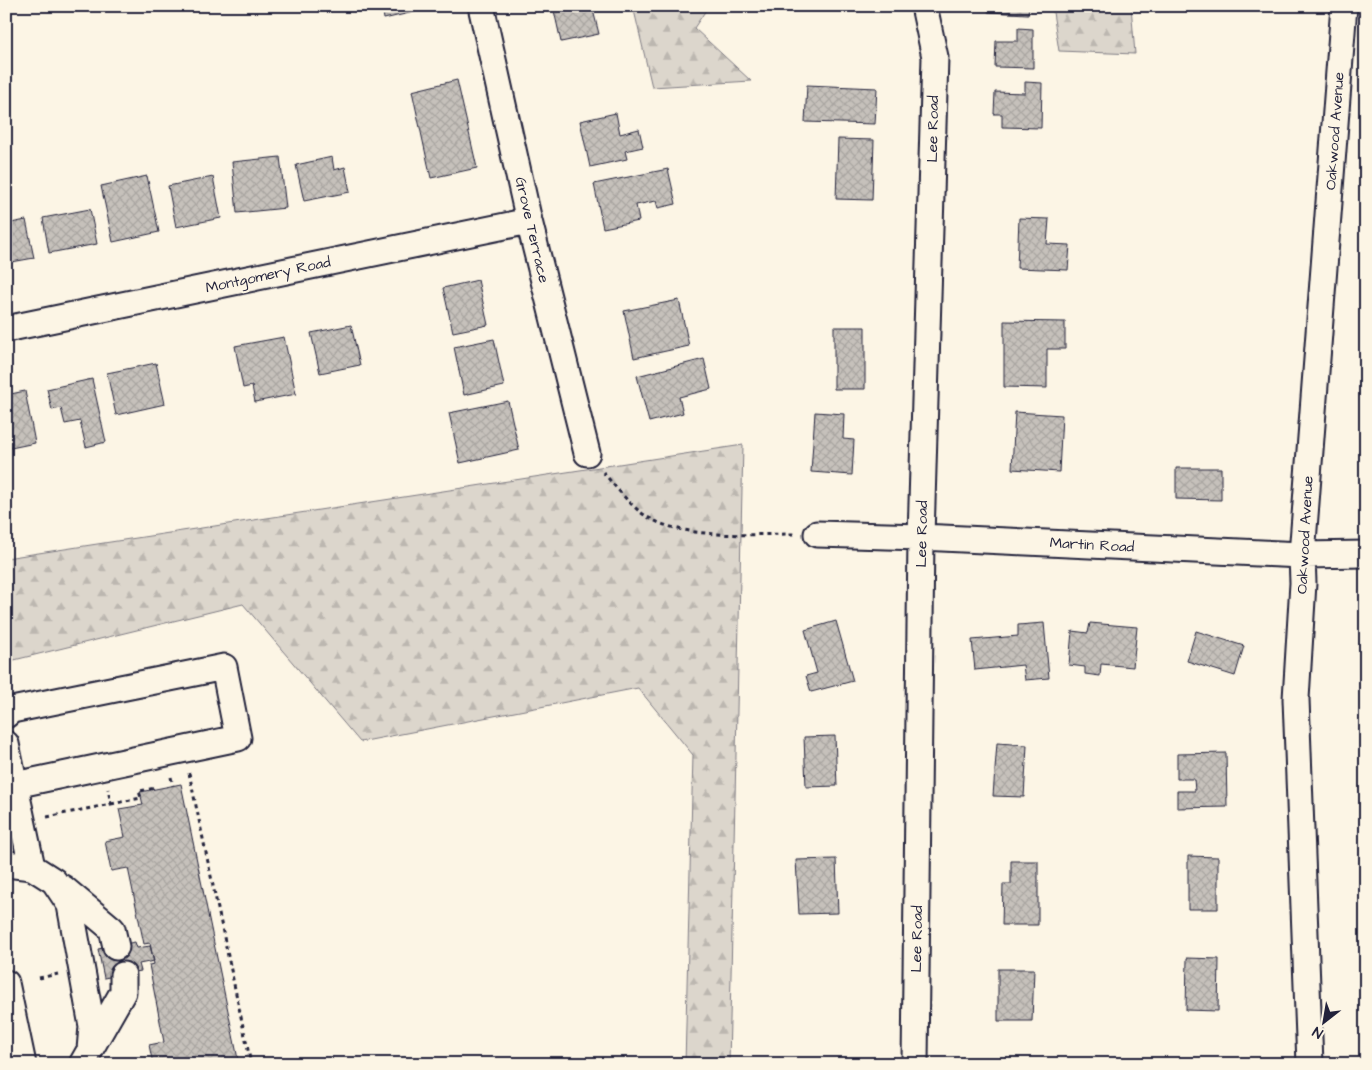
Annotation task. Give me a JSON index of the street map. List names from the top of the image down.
{
  "streets": {
    "street": [
      "Lee Road",
      "Oakwood Avenue",
      "Grove Terrace",
      "Montgomery Road",
      "Martin Road"
    ]
  },
  "crossings": [
    ["Lee Road", "Martin Road"],
    ["Oakwood Avenue", "Martin Road"],
    ["Grove Terrace", "Montgomery Road"]
  ],
  "north": "bottom left"
}
